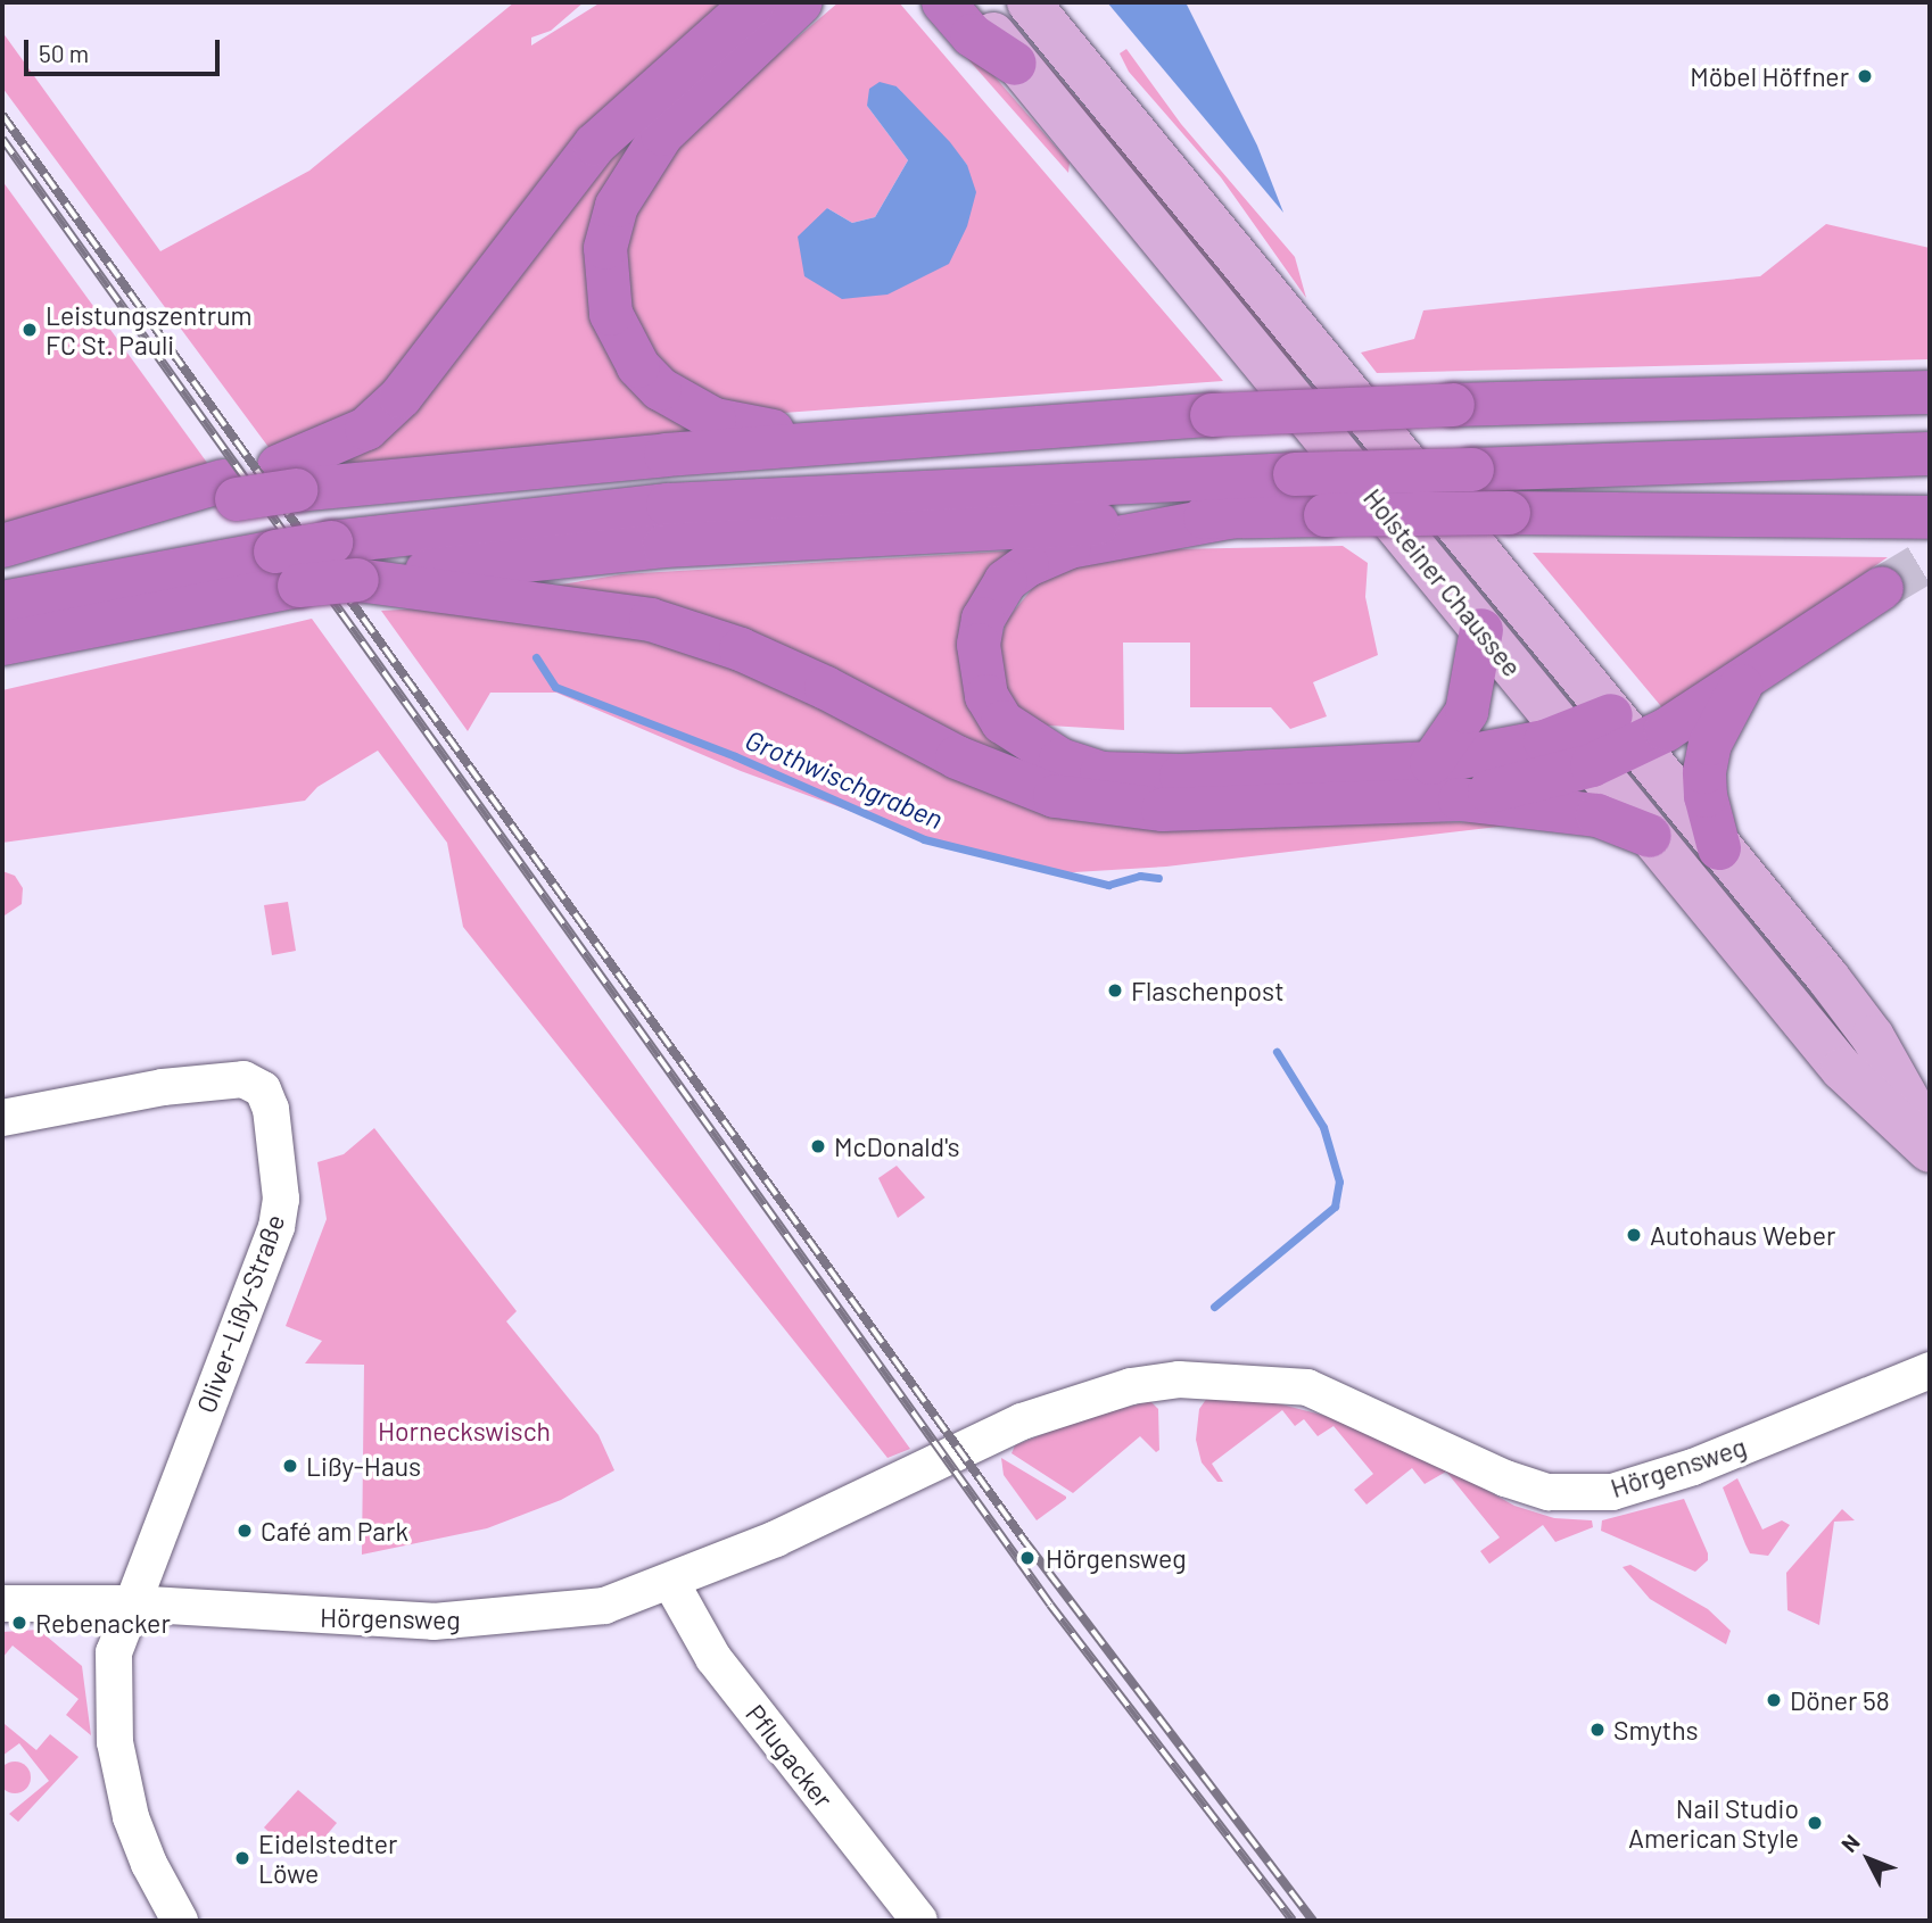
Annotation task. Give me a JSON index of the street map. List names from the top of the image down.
{
  "streets": {
    "main road": ["Holsteiner Chaussee"],
    "street": ["Oliver-Lißy-Straße", "Hörgensweg", "Pflugacker"]
  },
  "crossings": [
    ["Oliver-Lißy-Straße", "Hörgensweg"],
    ["Hörgensweg", "Pflugacker"]
  ],
  "water": ["Grothwischgraben"],
  "parks": ["Horneckswisch"],
  "places": [
    "Möbel Höffner",
    "Leistungszentrum FC St. Pauli",
    "Flaschenpost",
    "McDonald's",
    "Autohaus Weber",
    "Lißy-Haus",
    "Café am Park",
    "Hörgensweg",
    "Rebenacker",
    "Döner 58",
    "Smyths",
    "Nail Studio American Style",
    "Eidelstedter Löwe"
  ],
  "scale_bar": "50 m",
  "north": "top left"
}
